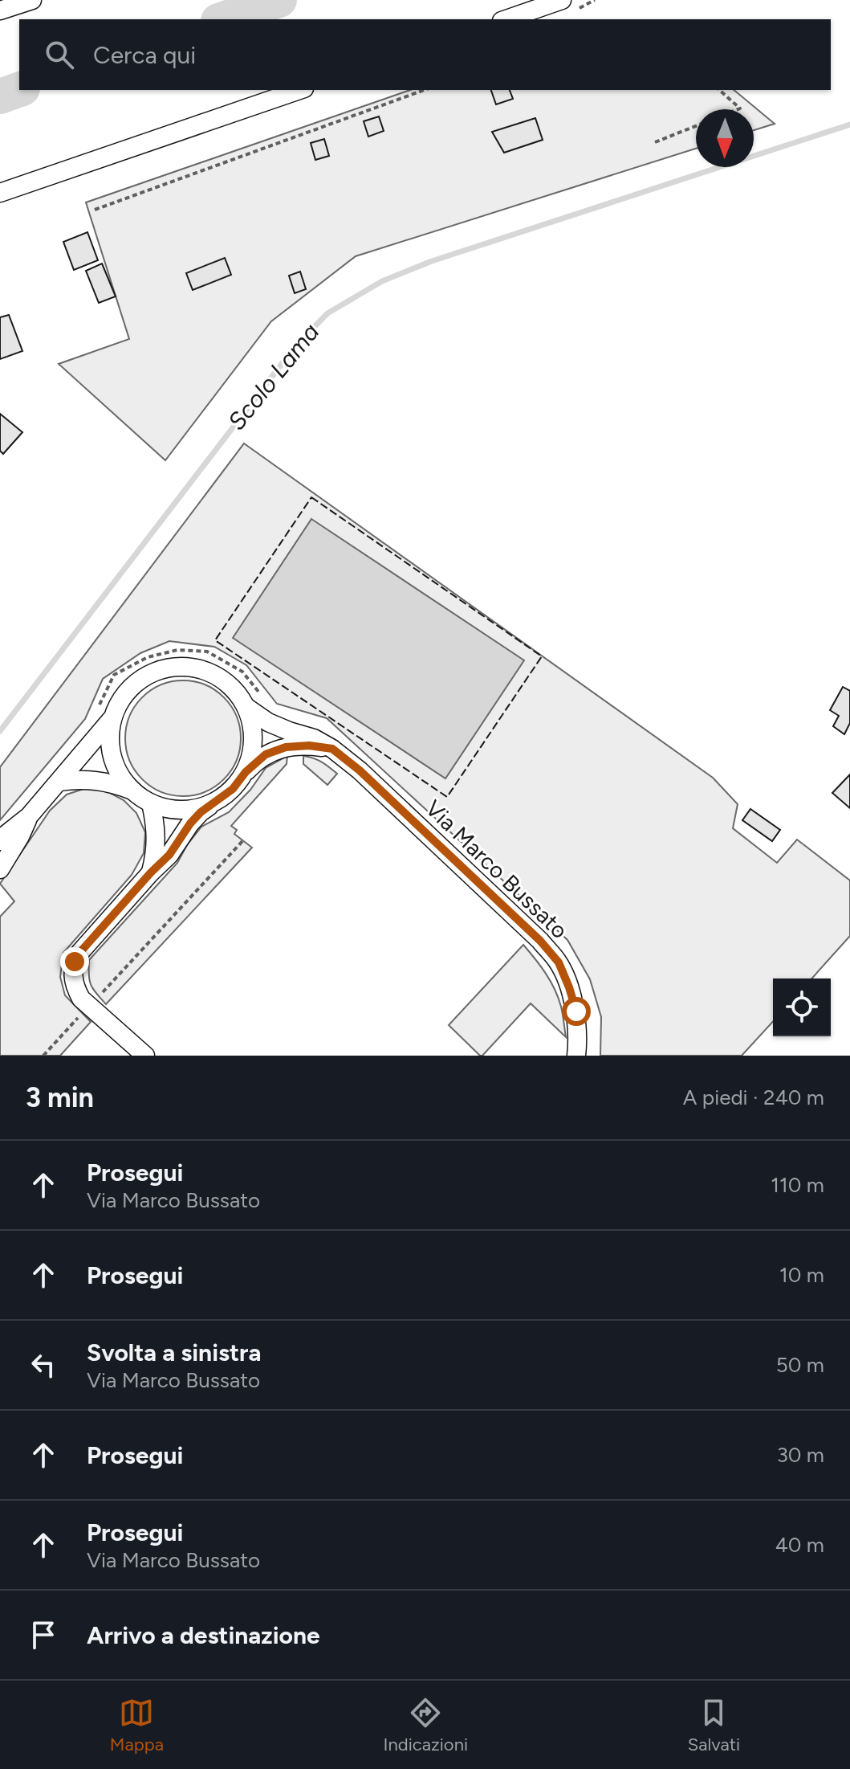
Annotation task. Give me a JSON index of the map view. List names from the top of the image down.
{
  "streets": {
    "street": ["Via Marco Bussato"]
  },
  "water": ["Scolo Lama"],
  "north": "bottom",
  "page": {
    "search": "Cerca qui",
    "heading": ["3 min", "A piedi · 240 m"],
    "list": [
      ["Prosegui", "Via Marco Bussato", "110 m"],
      ["Prosegui", "10 m"],
      ["Svolta a sinistra", "Via Marco Bussato", "50 m"],
      ["Prosegui", "30 m"],
      ["Prosegui", "Via Marco Bussato", "40 m"],
      "Arrivo a destinazione"
    ],
    "nav": ["Mappa", "Indicazioni", "Salvati"]
  }
}
